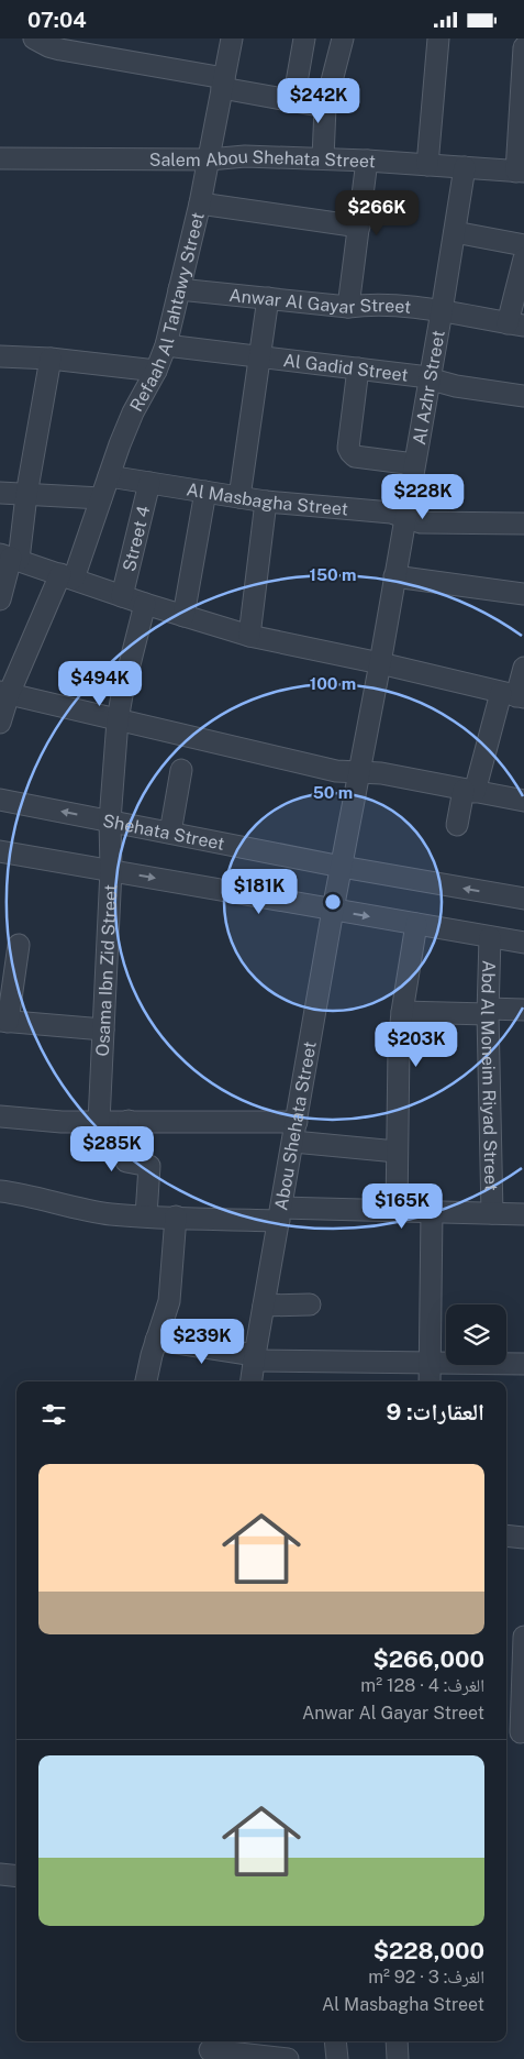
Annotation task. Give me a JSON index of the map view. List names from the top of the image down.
{
  "streets": {
    "street": [
      "Salem Abou Shehata Street",
      "Anwar Al Gayar Street",
      "Refaah Al Tahtawy Street",
      "Al Gadid Street",
      "Al Azhr Street",
      "Al Masbagha Street",
      "Street 4",
      "Shehata Street",
      "Osama Ibn Zid Street",
      "Abd Al Moneim Riyad Street",
      "Abou Shehata Street"
    ]
  },
  "crossings": [
    ["Salem Abou Shehata Street", "Refaah Al Tahtawy Street"],
    ["Salem Abou Shehata Street", "Al Azhr Street"],
    ["Anwar Al Gayar Street", "Refaah Al Tahtawy Street"],
    ["Anwar Al Gayar Street", "Al Azhr Street"],
    ["Refaah Al Tahtawy Street", "Al Gadid Street"],
    ["Refaah Al Tahtawy Street", "Al Masbagha Street"],
    ["Al Gadid Street", "Al Azhr Street"],
    ["Al Azhr Street", "Al Masbagha Street"],
    ["Al Azhr Street", "Shehata Street"],
    ["Al Azhr Street", "Abou Shehata Street"],
    ["Al Masbagha Street", "Street 4"],
    ["Shehata Street", "Osama Ibn Zid Street"],
    ["Shehata Street", "Abou Shehata Street"]
  ],
  "page": {
    "status": "07:04",
    "price": [
      "$242K",
      "$266K",
      "$228K",
      "$494K",
      "$181K",
      "$203K",
      "$285K",
      "$165K",
      "$239K"
    ],
    "heading": "العقارات: 9",
    "list": [
      {
        "name": "$266,000",
        "note": "الغرف: 4 · 128 m² · Anwar Al Gayar Street"
      },
      {
        "name": "$228,000",
        "note": "الغرف: 3 · 92 m² · Al Masbagha Street"
      }
    ]
  },
  "rings": ["150 m", "100 m", "50 m"]
}
